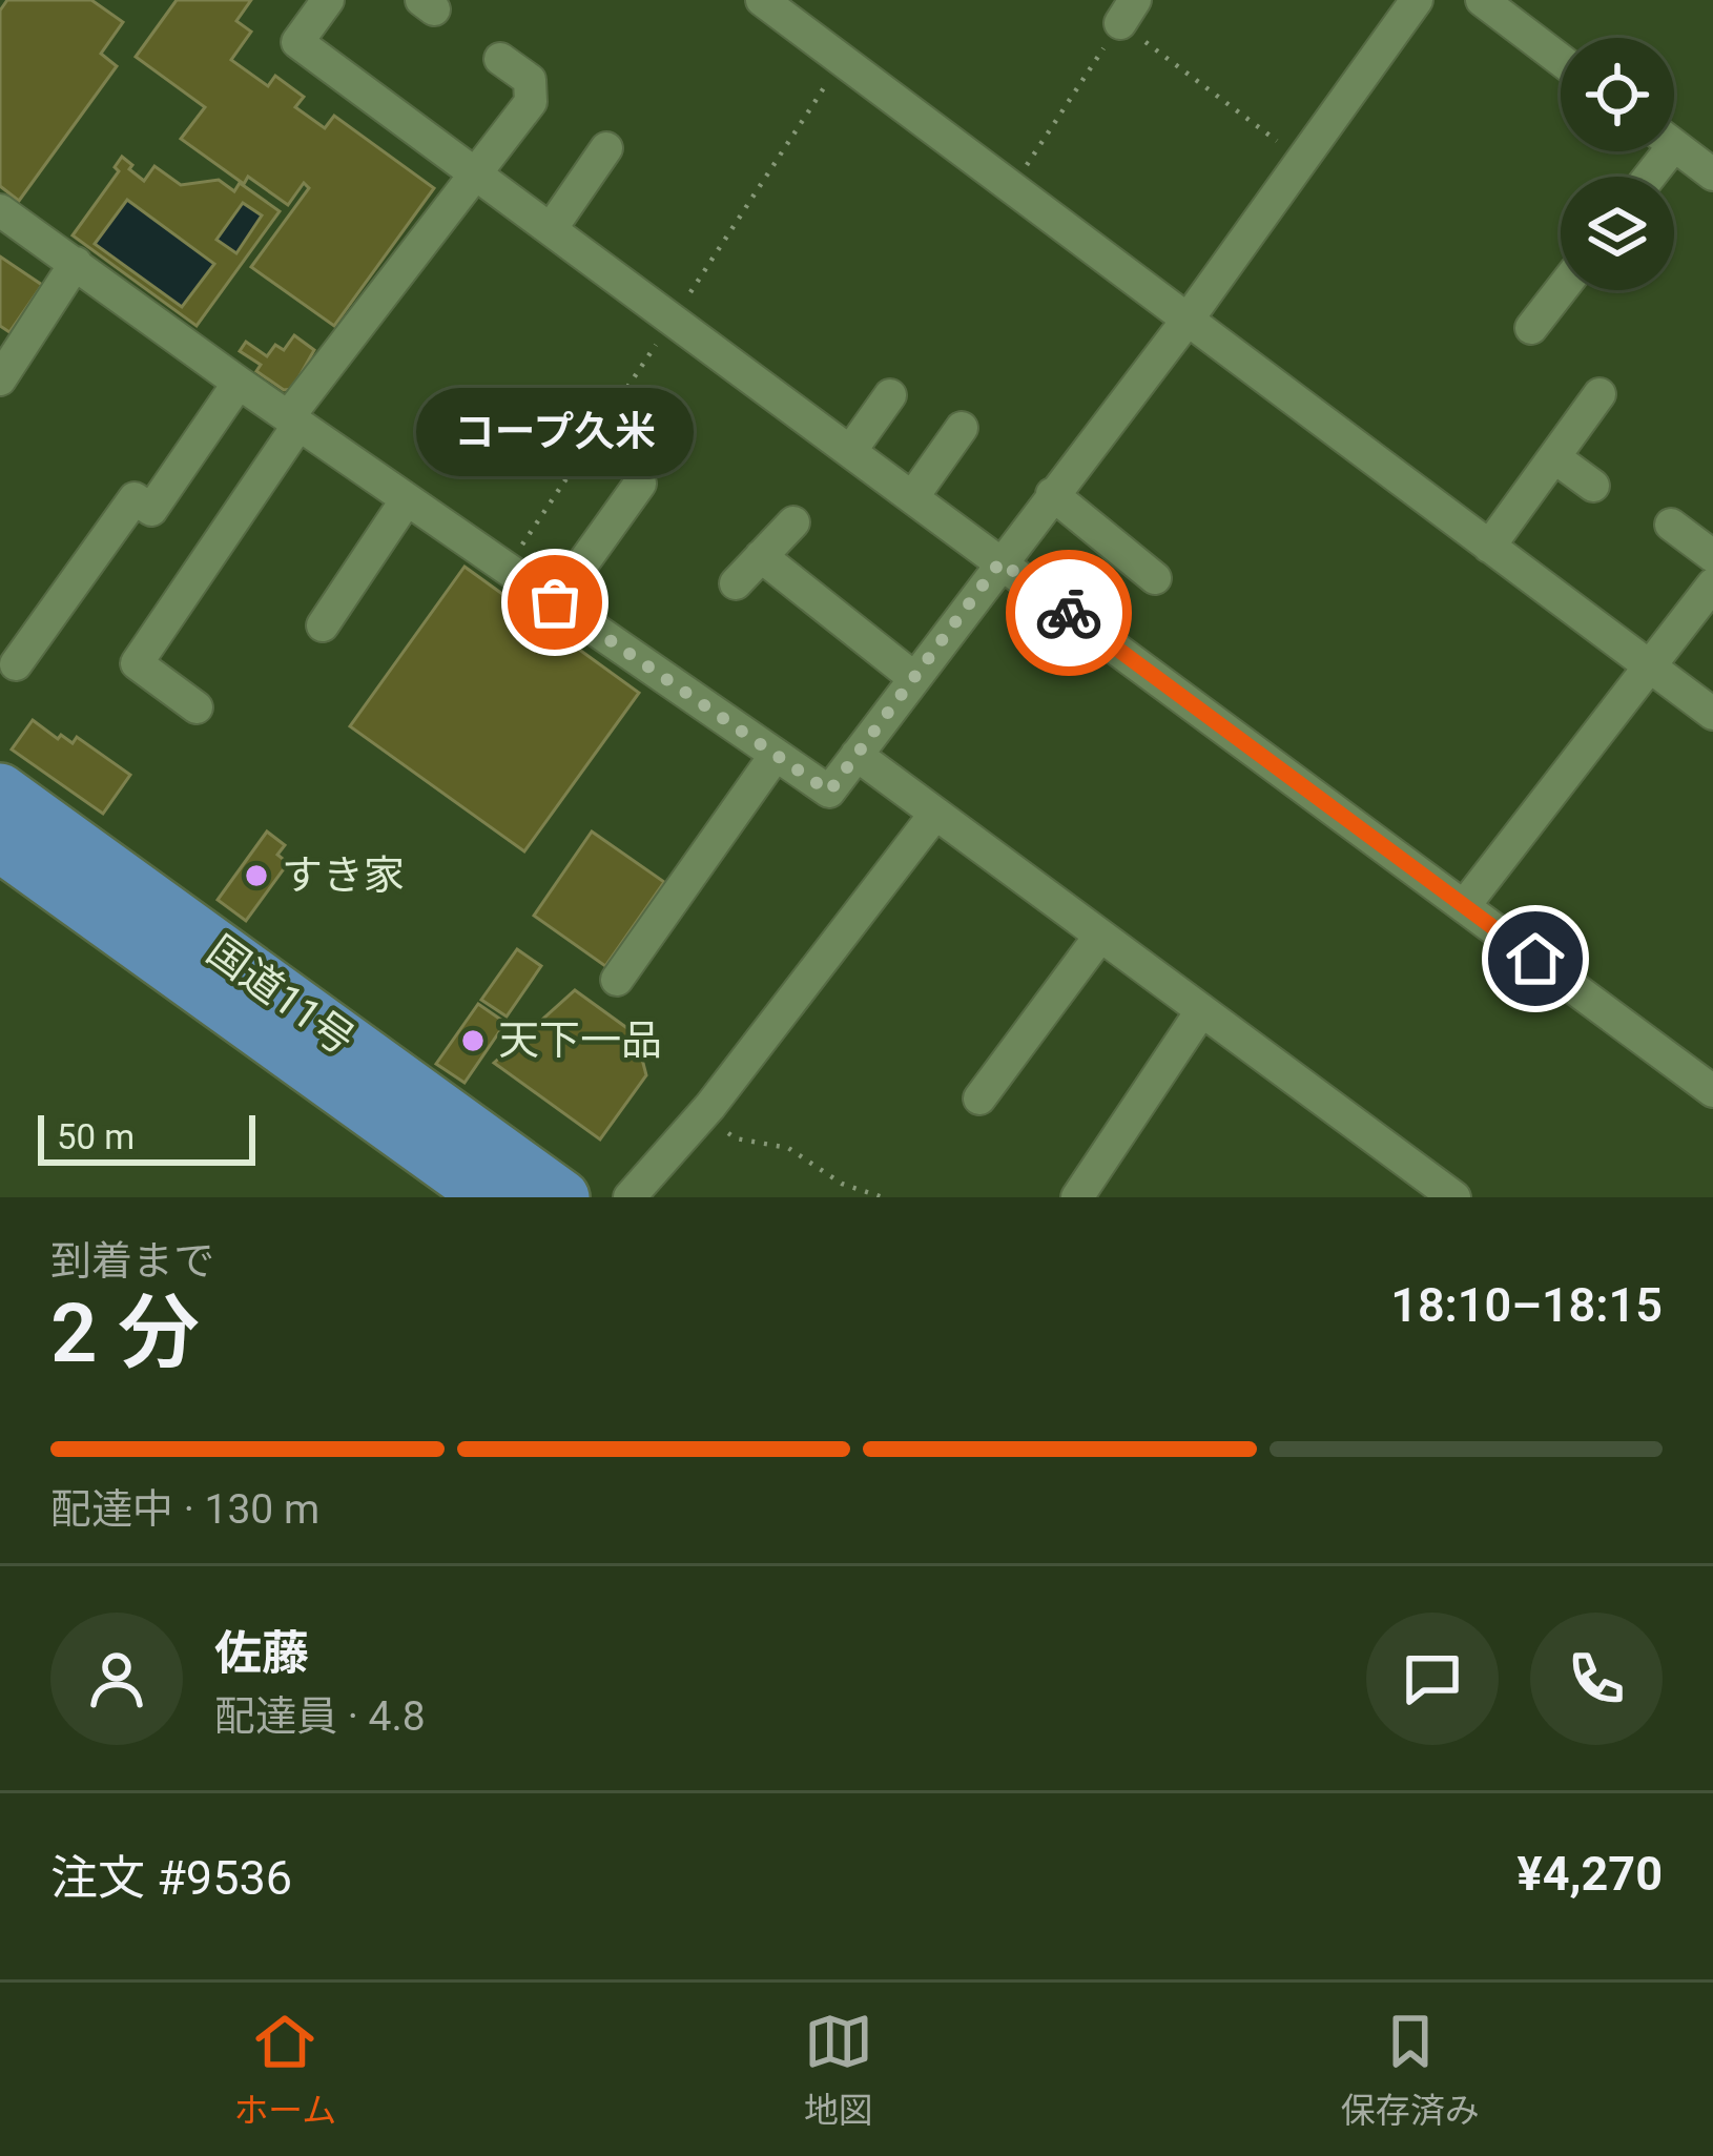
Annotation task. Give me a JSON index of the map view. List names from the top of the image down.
{
  "streets": {
    "highway": ["国道11号"]
  },
  "places": ["コープ久米", "すき家", "天下一品"],
  "scale_bar": "50 m",
  "page": {
    "bubble": "コープ久米",
    "scale": "50 m",
    "heading": ["2 分", "到着まで", "18:10–18:15"],
    "panel": [
      "佐藤",
      "配達員 · 4.8",
      "注文 #9536",
      "¥4,270"
    ],
    "bar": "配達中 · 130 m",
    "tabs": ["ホーム", "地図", "保存済み"]
  }
}
